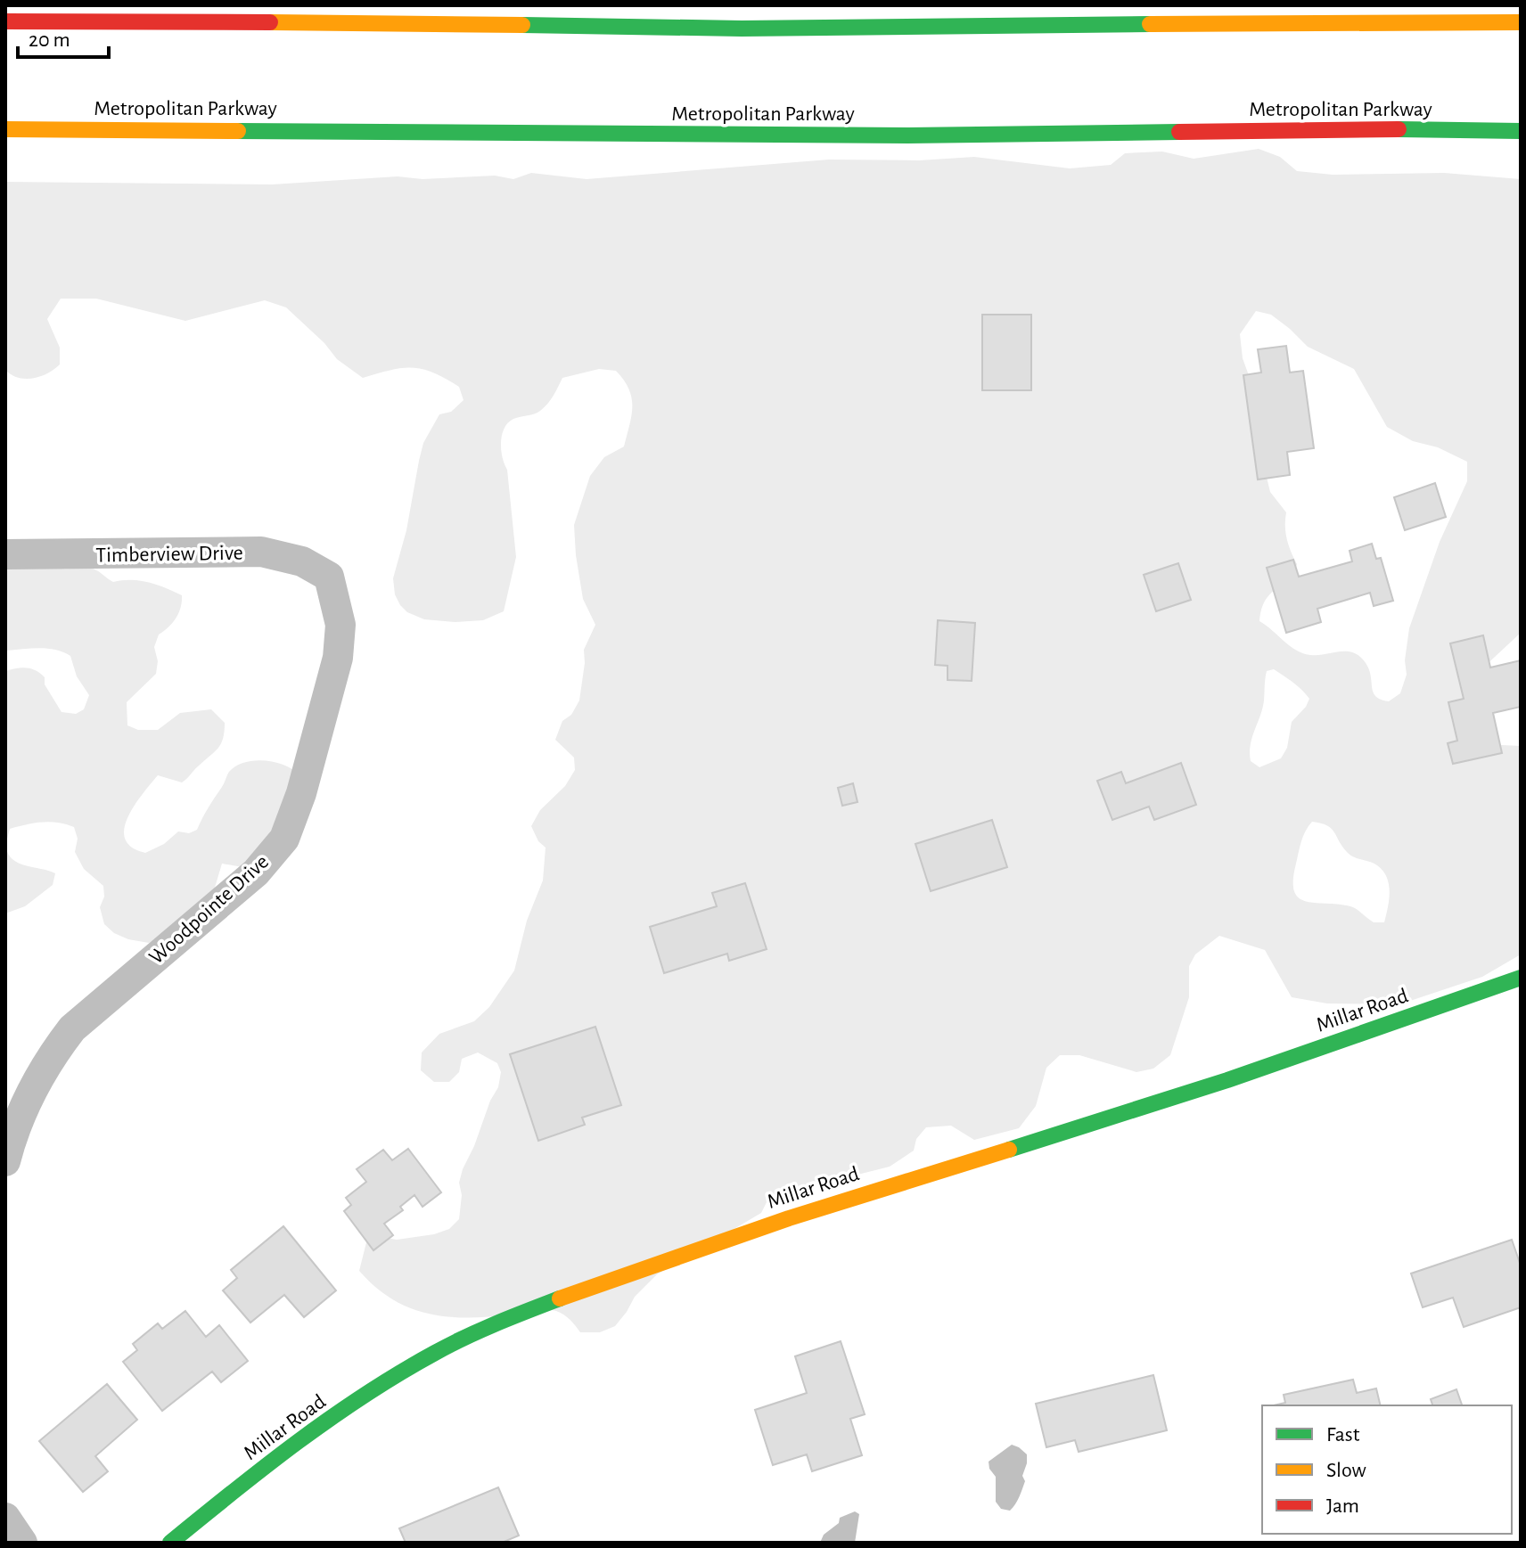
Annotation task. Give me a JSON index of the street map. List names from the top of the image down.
{
  "streets": {
    "main road": ["Metropolitan Parkway", "Millar Road"],
    "street": ["Timberview Drive", "Woodpointe Drive"]
  },
  "crossings": [
    ["Timberview Drive", "Woodpointe Drive"]
  ],
  "legend": ["Fast", "Slow", "Jam"],
  "scale_bar": "20 m"
}
